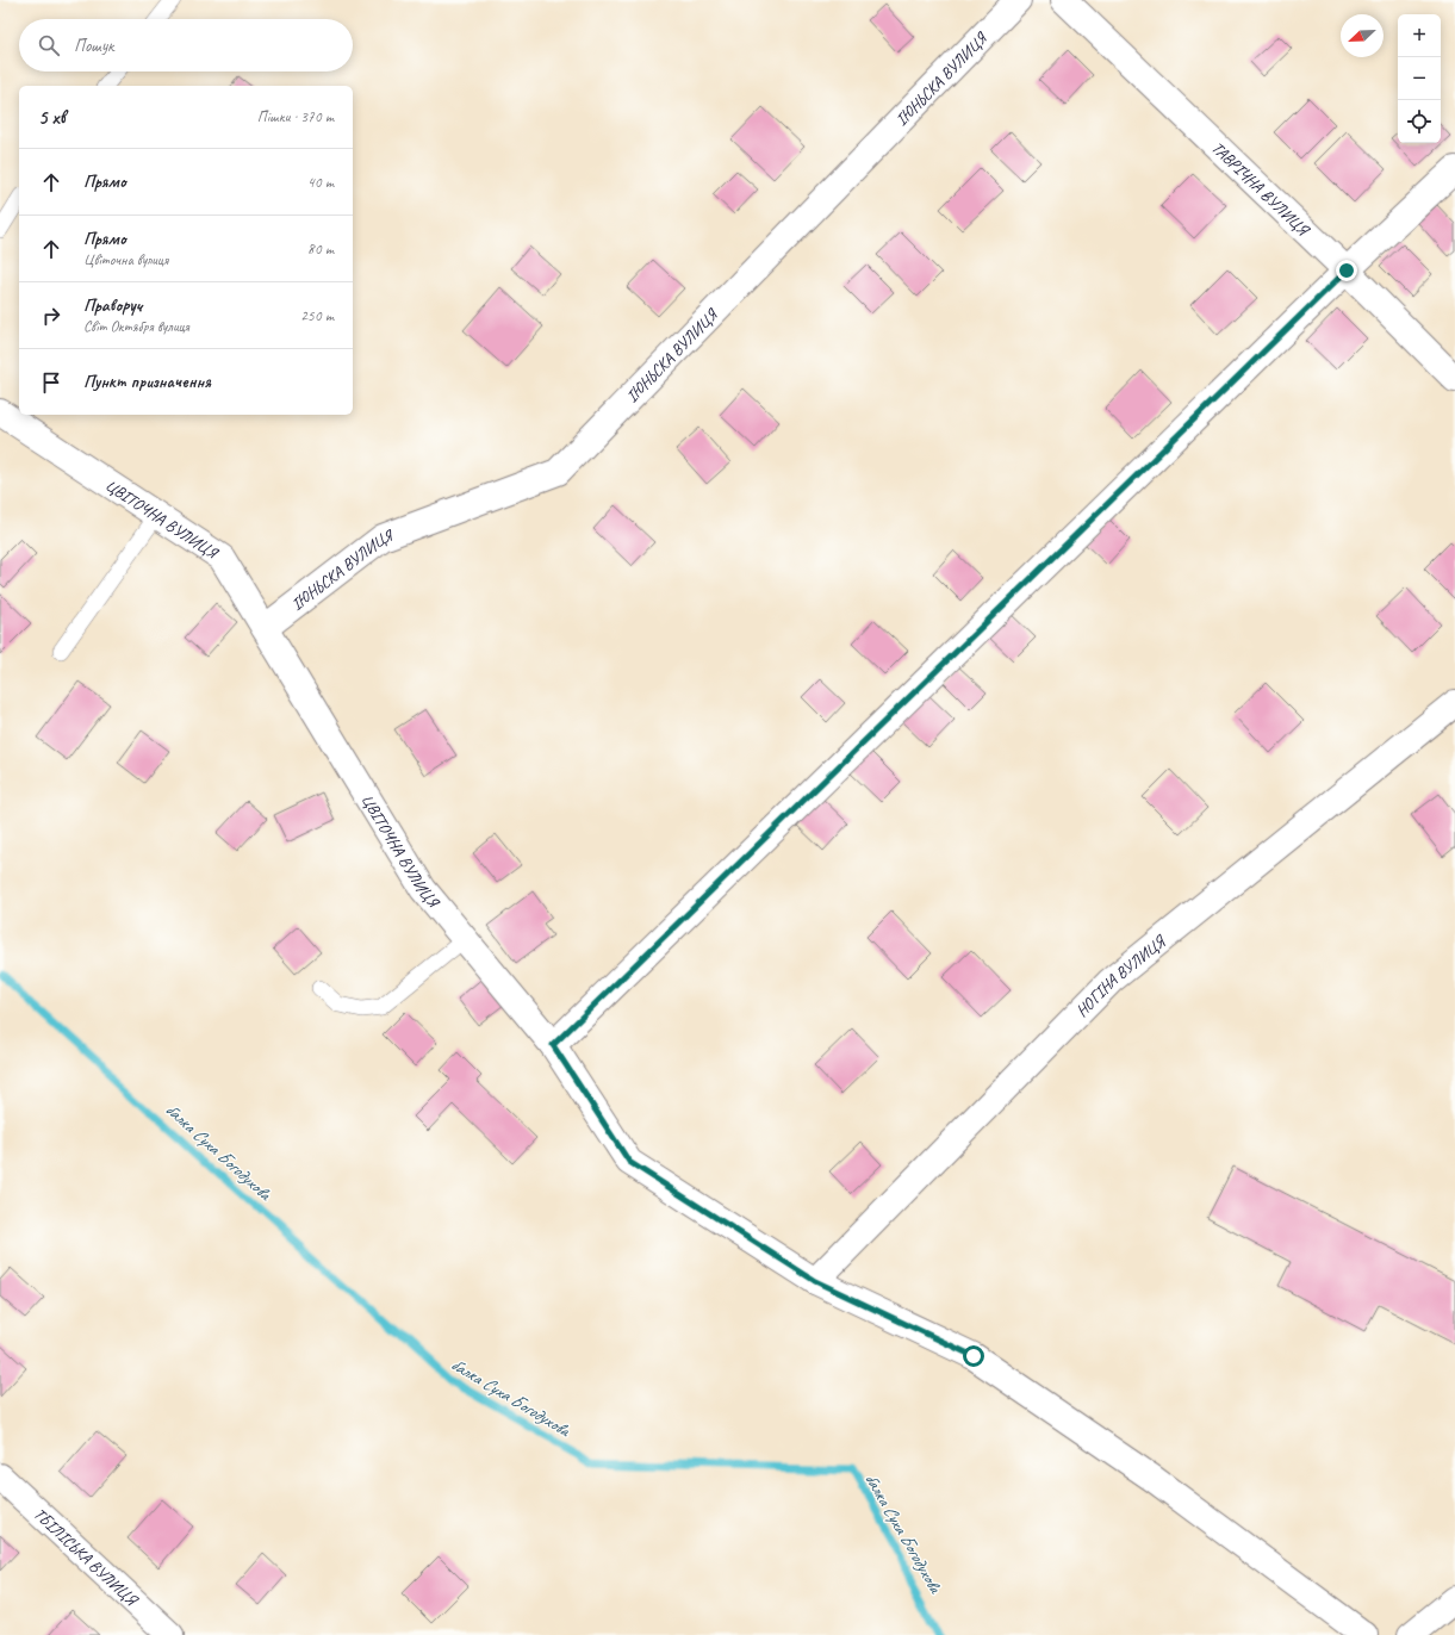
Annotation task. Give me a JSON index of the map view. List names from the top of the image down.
{
  "streets": {
    "street": [
      "IЮНЬСКА ВУЛИЦЯ",
      "ТАВРІЧНА ВУЛИЦЯ",
      "ЦВIТОЧНА ВУЛИЦЯ",
      "НОГІНА ВУЛИЦЯ",
      "ТБІЛІСЬКА ВУЛИЦЯ"
    ]
  },
  "crossings": [
    ["IЮНЬСКА ВУЛИЦЯ", "ЦВIТОЧНА ВУЛИЦЯ"],
    ["ЦВIТОЧНА ВУЛИЦЯ", "НОГІНА ВУЛИЦЯ"]
  ],
  "water": ["балка Суха Богодухова"],
  "north": "bottom left",
  "page": {
    "map_buttons": ["+", "−"],
    "search": "Пошук",
    "heading": ["5 хв", "Пішки · 370 m"],
    "list": [
      ["Прямо", "40 m"],
      ["Прямо", "Цвiточна вулиця", "80 m"],
      ["Праворуч", "Світ Октября вулиця", "250 m"],
      "Пункт призначення"
    ]
  }
}
